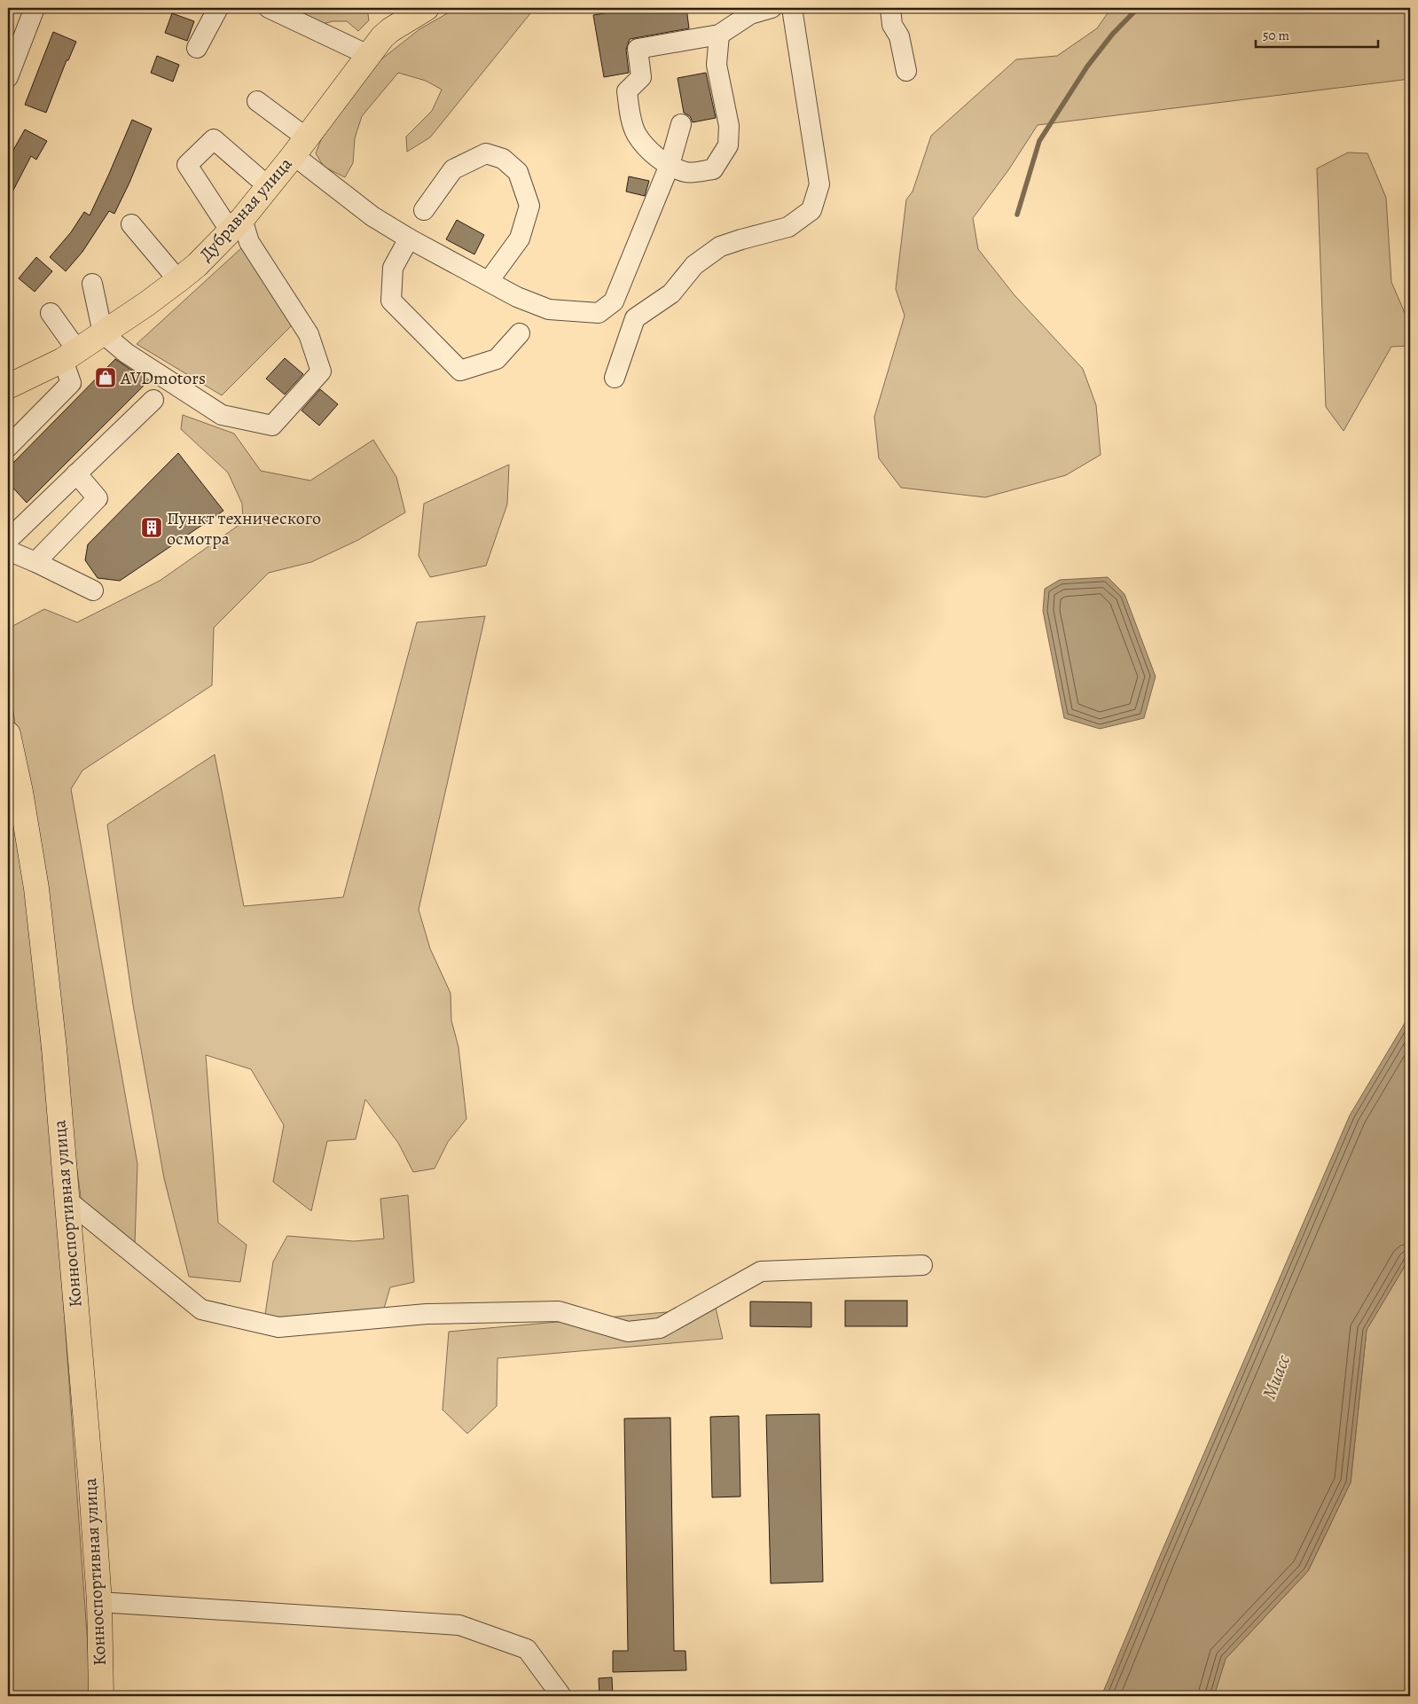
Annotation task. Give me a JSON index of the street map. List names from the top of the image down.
{
  "streets": {
    "main road": ["Дубравная улица", "Конноспортивная улица"]
  },
  "water": ["Миасс"],
  "places": {
    "shop": ["AVDmotors"],
    "building": ["Пункт технического осмотра"]
  },
  "scale_bar": "50 m"
}
